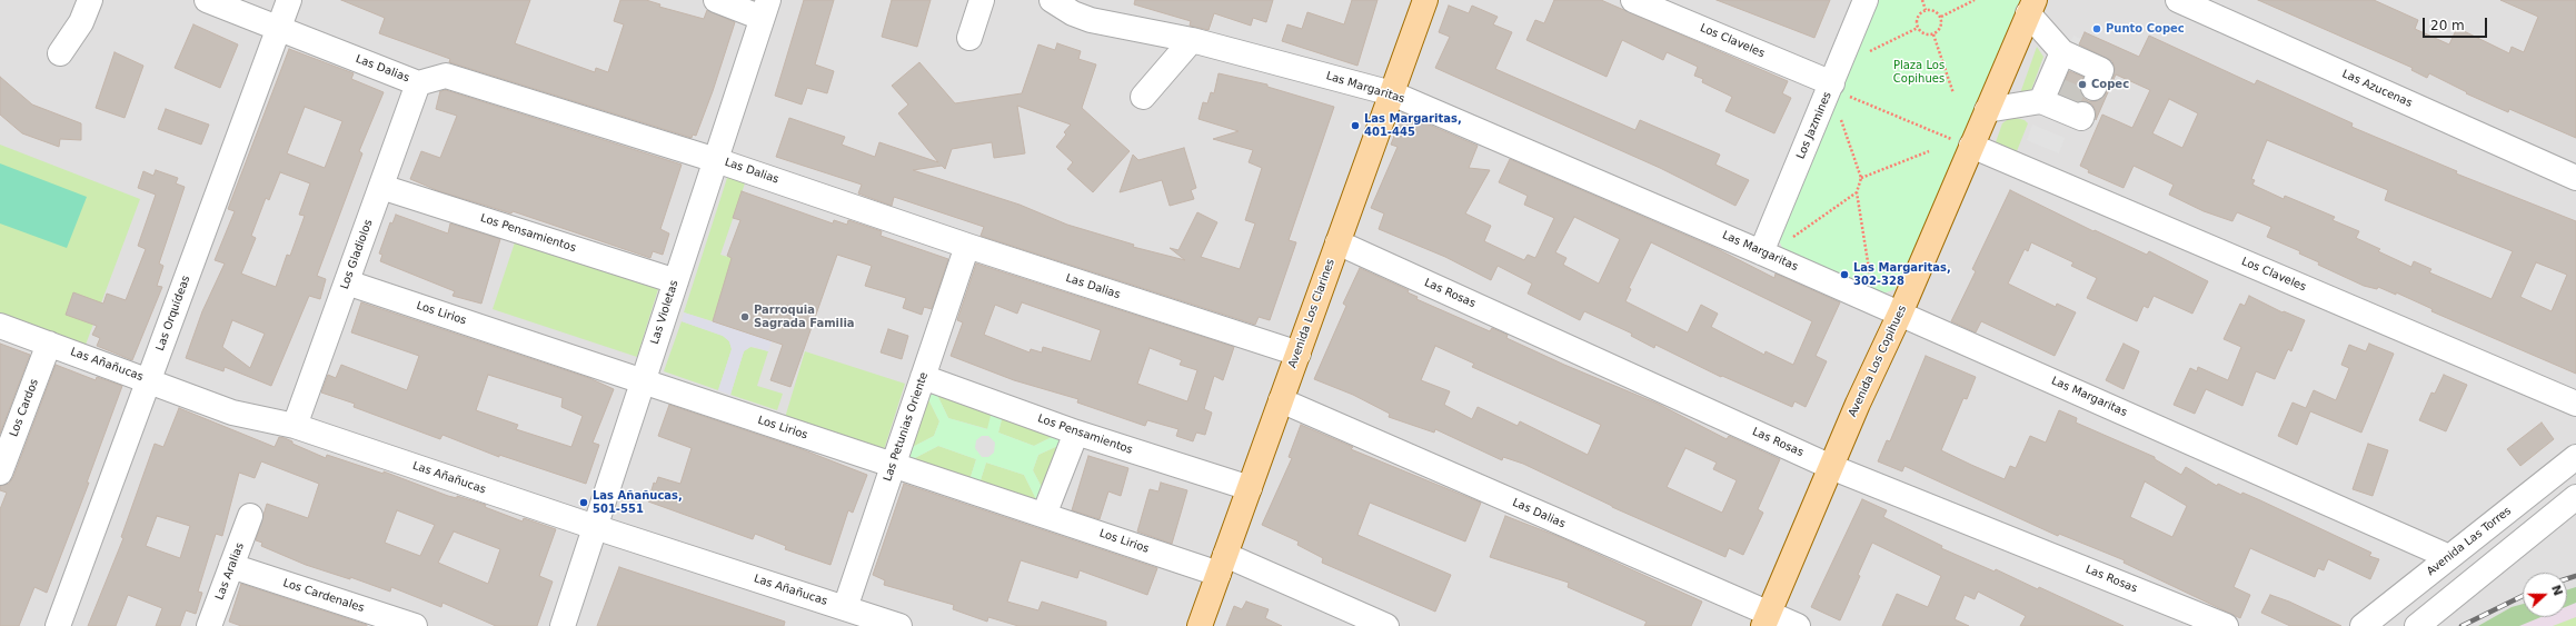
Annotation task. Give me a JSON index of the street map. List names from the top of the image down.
{
  "streets": {
    "main road": ["Avenida Los Clarines", "Avenida Los Copihues"],
    "street": [
      "Los Claveles",
      "Las Dalias",
      "Las Margaritas",
      "Las Azucenas",
      "Los Jazmines",
      "Los Pensamientos",
      "Los Gladiolos",
      "Las Rosas",
      "Las Violetas",
      "Las Orquídeas",
      "Los Lirios",
      "Las Añañucas",
      "Los Cardos",
      "Las Petunias Oriente",
      "Avenida Las Torres",
      "Las Aralias",
      "Los Cardenales"
    ]
  },
  "crossings": [
    ["Los Claveles", "Los Jazmines"],
    ["Los Claveles", "Avenida Los Copihues"],
    ["Las Dalias", "Los Gladiolos"],
    ["Las Dalias", "Las Violetas"],
    ["Las Dalias", "Las Orquídeas"],
    ["Las Dalias", "Avenida Los Clarines"],
    ["Las Dalias", "Avenida Los Copihues"],
    ["Las Dalias", "Las Petunias Oriente"],
    ["Las Margaritas", "Los Jazmines"],
    ["Las Margaritas", "Avenida Los Clarines"],
    ["Las Margaritas", "Avenida Los Copihues"],
    ["Las Margaritas", "Avenida Las Torres"],
    ["Los Pensamientos", "Los Gladiolos"],
    ["Los Pensamientos", "Las Violetas"],
    ["Los Pensamientos", "Avenida Los Clarines"],
    ["Los Pensamientos", "Las Petunias Oriente"],
    ["Los Gladiolos", "Los Lirios"],
    ["Los Gladiolos", "Las Añañucas"],
    ["Las Rosas", "Avenida Los Clarines"],
    ["Las Rosas", "Avenida Los Copihues"],
    ["Las Violetas", "Los Lirios"],
    ["Las Violetas", "Las Añañucas"],
    ["Las Orquídeas", "Las Añañucas"],
    ["Los Lirios", "Avenida Los Clarines"],
    ["Los Lirios", "Las Petunias Oriente"],
    ["Las Añañucas", "Los Cardos"],
    ["Las Añañucas", "Las Petunias Oriente"],
    ["Las Aralias", "Los Cardenales"]
  ],
  "parks": ["Plaza Los Copihues"],
  "places": [
    "Punto Copec",
    "Copec",
    "Las Margaritas, 401-445",
    "Las Margaritas, 302-328",
    "Parroquia Sagrada Familia",
    "Las Añañucas, 501-551"
  ],
  "scale_bar": "20 m",
  "north": "right"
}
